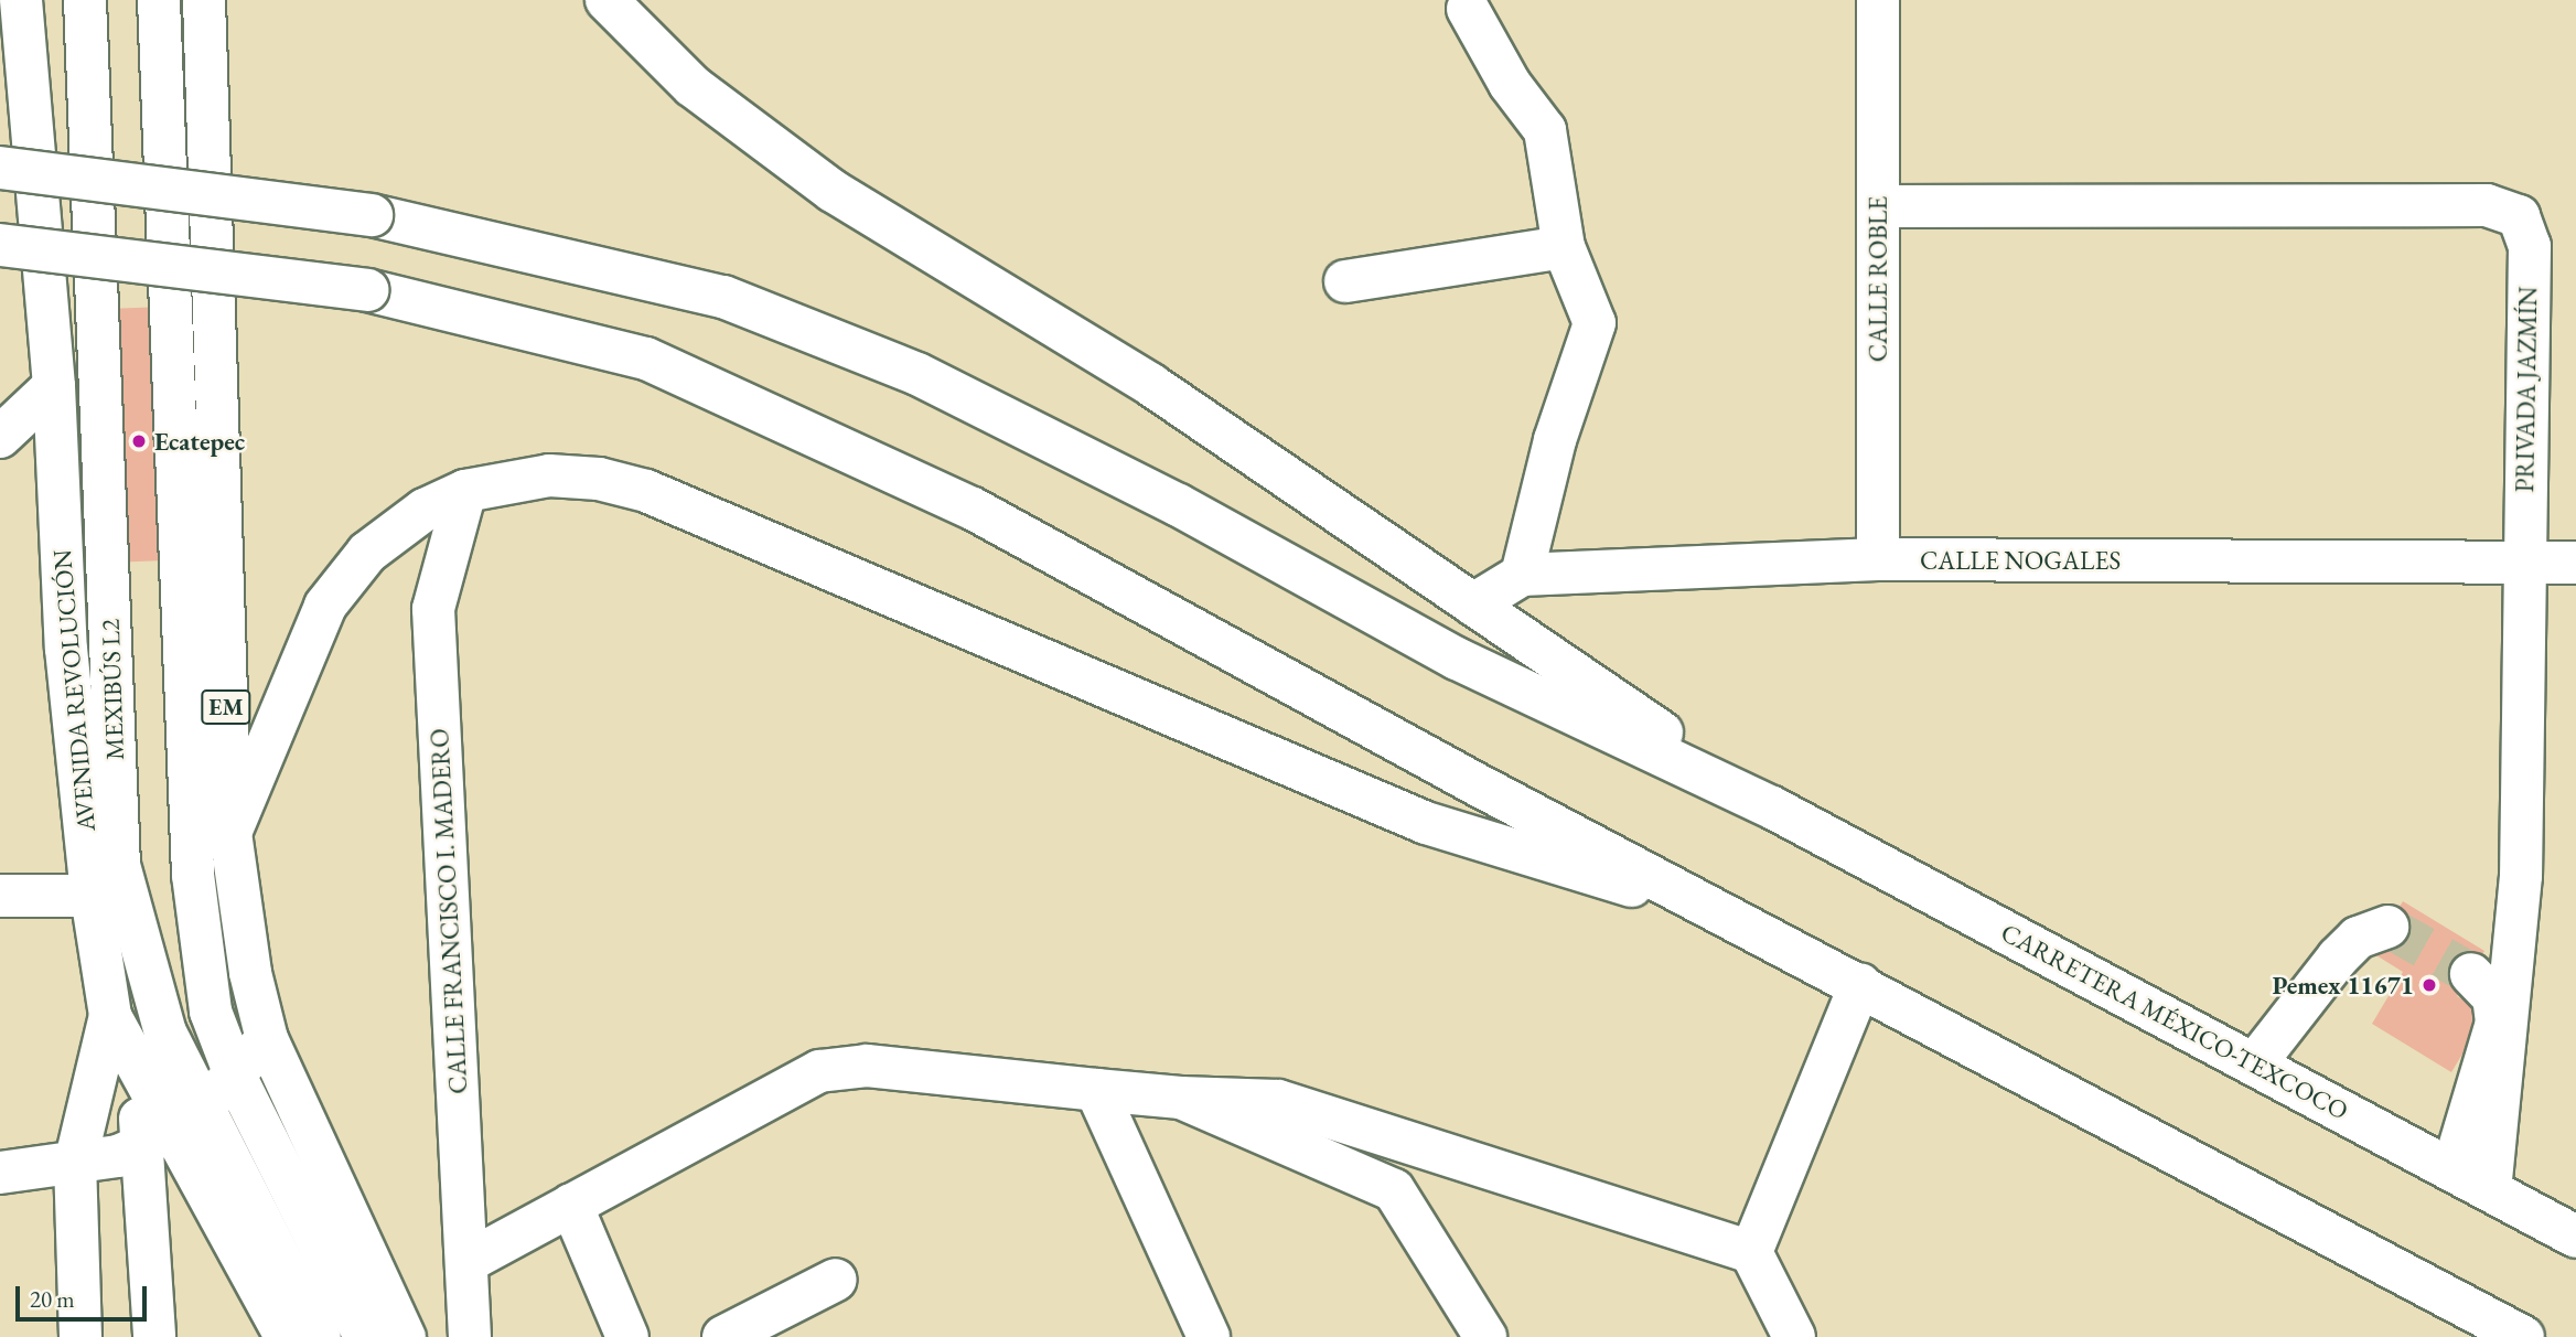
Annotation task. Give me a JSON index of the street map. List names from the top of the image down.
{
  "streets": {
    "main road": [
      "CALLE ROBLE",
      "PRIVADA JAZMÍN",
      "CALLE NOGALES",
      "MEXIBÚS L2",
      "AVENIDA REVOLUCIÓN",
      "EM",
      "CALLE FRANCISCO I. MADERO",
      "CARRETERA MÉXICO-TEXCOCO"
    ]
  },
  "crossings": [
    ["CALLE ROBLE", "PRIVADA JAZMÍN"],
    ["CALLE ROBLE", "CALLE NOGALES"],
    ["PRIVADA JAZMÍN", "CALLE NOGALES"],
    ["PRIVADA JAZMÍN", "CARRETERA MÉXICO-TEXCOCO"],
    ["MEXIBÚS L2", "AVENIDA REVOLUCIÓN"]
  ],
  "places": ["Ecatepec", "Pemex 11671"],
  "scale_bar": "20 m"
}
